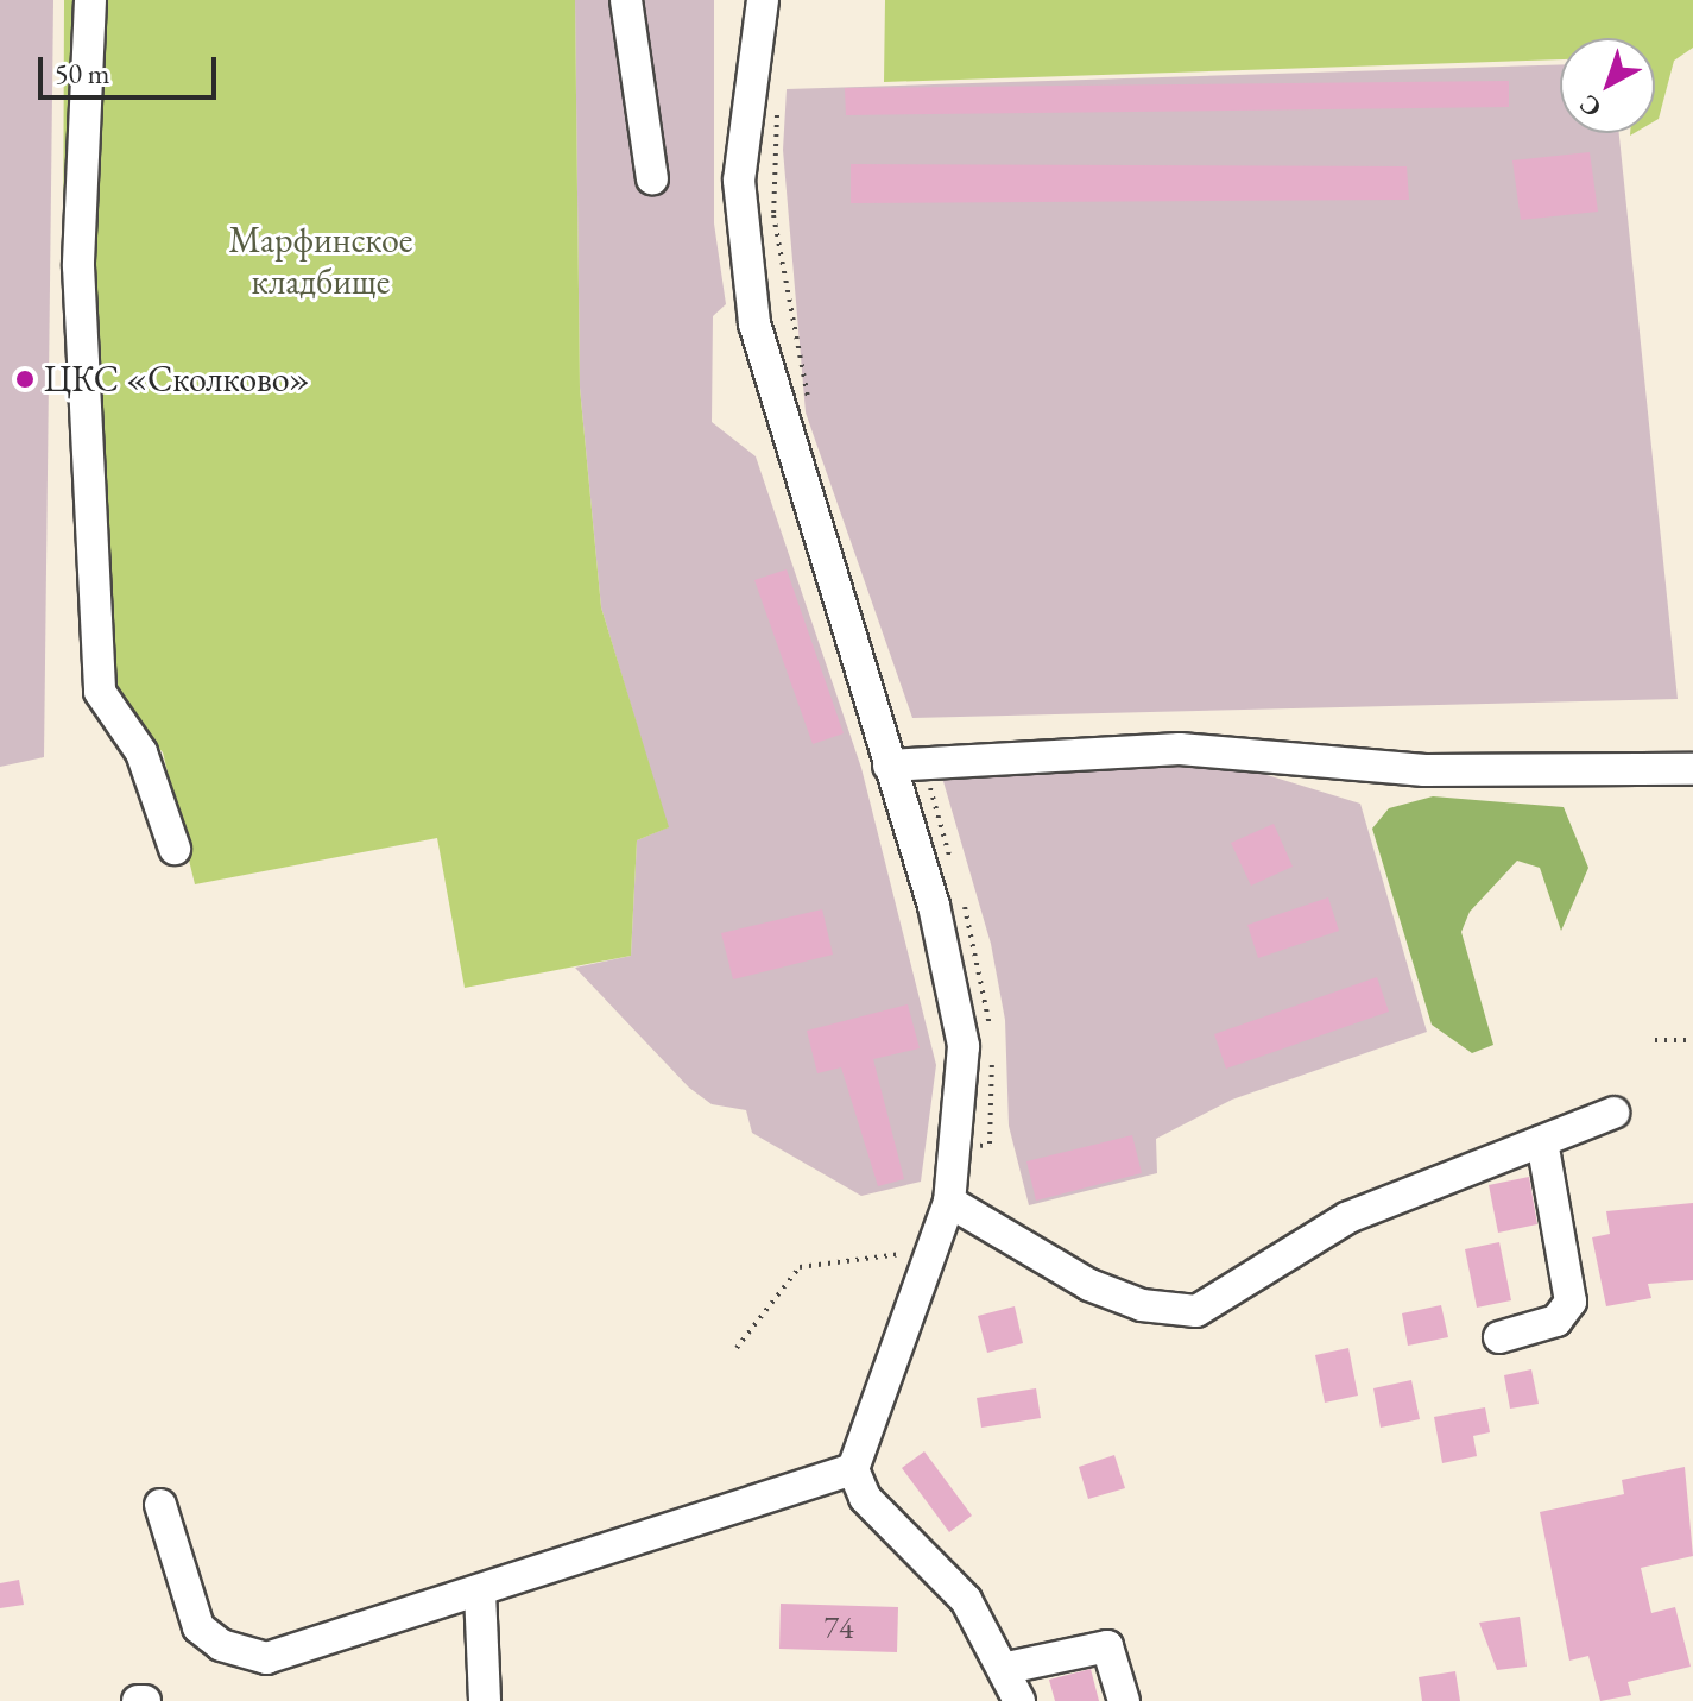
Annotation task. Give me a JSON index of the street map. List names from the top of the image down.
{
  "parks": ["Марфинское кладбище"],
  "places": ["ЦКС «Сколково»"],
  "house_numbers": ["74"],
  "scale_bar": "50 m",
  "north": "bottom left"
}
